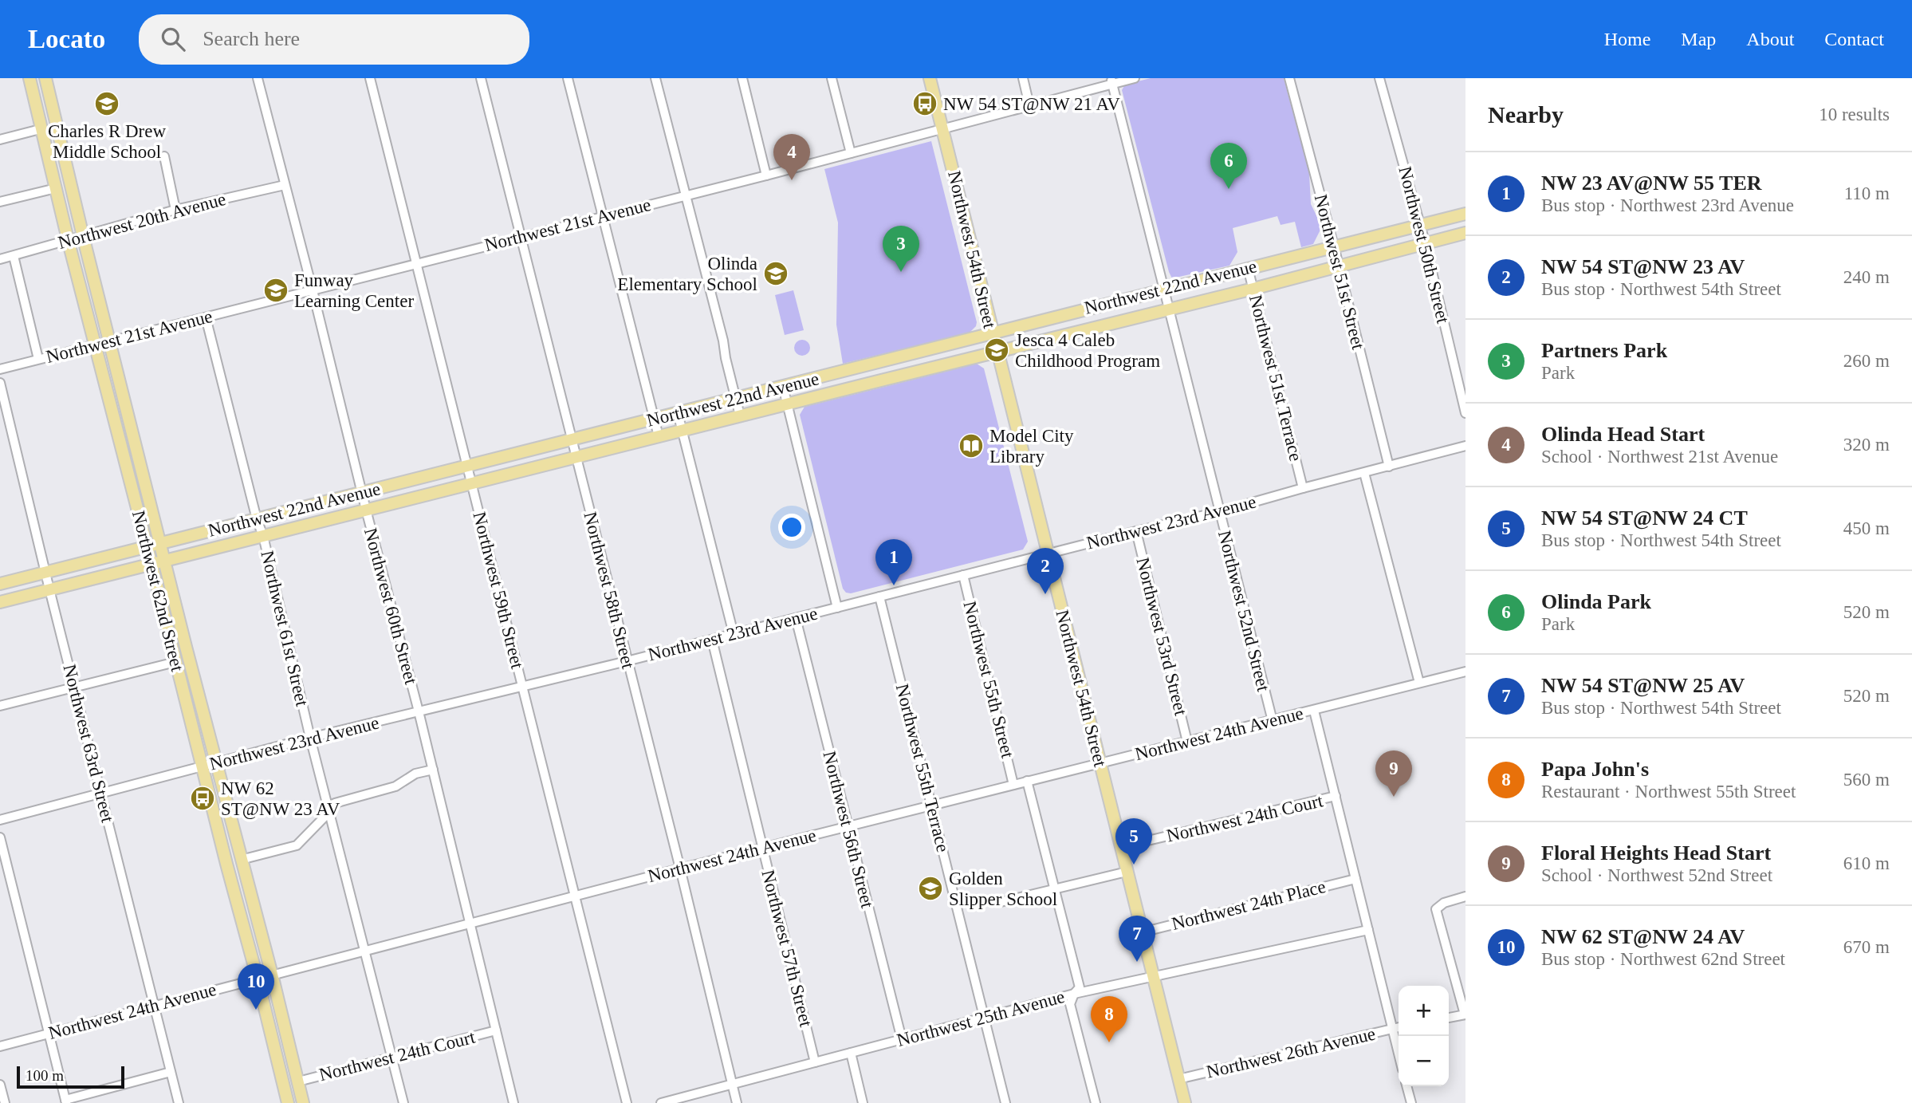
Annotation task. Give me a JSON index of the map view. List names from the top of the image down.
{
  "streets": {
    "main road": ["Northwest 54th Street", "Northwest 22nd Avenue", "Northwest 62nd Street"],
    "street": [
      "Northwest 20th Avenue",
      "Northwest 21st Avenue",
      "Northwest 50th Street",
      "Northwest 51st Street",
      "Northwest 51st Terrace",
      "Northwest 23rd Avenue",
      "Northwest 59th Street",
      "Northwest 58th Street",
      "Northwest 60th Street",
      "Northwest 52nd Street",
      "Northwest 61st Street",
      "Northwest 53rd Street",
      "Northwest 55th Street",
      "Northwest 24th Avenue",
      "Northwest 63rd Street",
      "Northwest 55th Terrace",
      "Northwest 24th Court",
      "Northwest 56th Street",
      "Northwest 24th Place",
      "Northwest 57th Street",
      "Northwest 25th Avenue",
      "Northwest 26th Avenue"
    ]
  },
  "crossings": [
    ["Northwest 20th Avenue", "Northwest 62nd Street"],
    ["Northwest 20th Avenue", "Northwest 60th Street"],
    ["Northwest 21st Avenue", "Northwest 54th Street"],
    ["Northwest 21st Avenue", "Northwest 59th Street"],
    ["Northwest 21st Avenue", "Northwest 58th Street"],
    ["Northwest 21st Avenue", "Northwest 62nd Street"],
    ["Northwest 21st Avenue", "Northwest 60th Street"],
    ["Northwest 21st Avenue", "Northwest 52nd Street"],
    ["Northwest 21st Avenue", "Northwest 61st Street"],
    ["Northwest 50th Street", "Northwest 22nd Avenue"],
    ["Northwest 54th Street", "Northwest 22nd Avenue"],
    ["Northwest 54th Street", "Northwest 23rd Avenue"],
    ["Northwest 54th Street", "Northwest 24th Avenue"],
    ["Northwest 54th Street", "Northwest 24th Court"],
    ["Northwest 54th Street", "Northwest 24th Place"],
    ["Northwest 54th Street", "Northwest 25th Avenue"],
    ["Northwest 54th Street", "Northwest 26th Avenue"],
    ["Northwest 51st Street", "Northwest 22nd Avenue"],
    ["Northwest 51st Street", "Northwest 23rd Avenue"],
    ["Northwest 22nd Avenue", "Northwest 51st Terrace"],
    ["Northwest 22nd Avenue", "Northwest 59th Street"],
    ["Northwest 22nd Avenue", "Northwest 58th Street"],
    ["Northwest 22nd Avenue", "Northwest 62nd Street"],
    ["Northwest 22nd Avenue", "Northwest 60th Street"],
    ["Northwest 22nd Avenue", "Northwest 52nd Street"],
    ["Northwest 22nd Avenue", "Northwest 61st Street"],
    ["Northwest 22nd Avenue", "Northwest 63rd Street"],
    ["Northwest 51st Terrace", "Northwest 23rd Avenue"],
    ["Northwest 23rd Avenue", "Northwest 59th Street"],
    ["Northwest 23rd Avenue", "Northwest 58th Street"],
    ["Northwest 23rd Avenue", "Northwest 62nd Street"],
    ["Northwest 23rd Avenue", "Northwest 60th Street"],
    ["Northwest 23rd Avenue", "Northwest 52nd Street"],
    ["Northwest 23rd Avenue", "Northwest 61st Street"],
    ["Northwest 23rd Avenue", "Northwest 53rd Street"],
    ["Northwest 23rd Avenue", "Northwest 55th Street"],
    ["Northwest 23rd Avenue", "Northwest 63rd Street"],
    ["Northwest 23rd Avenue", "Northwest 55th Terrace"],
    ["Northwest 23rd Avenue", "Northwest 56th Street"],
    ["Northwest 23rd Avenue", "Northwest 57th Street"],
    ["Northwest 59th Street", "Northwest 24th Avenue"],
    ["Northwest 58th Street", "Northwest 24th Avenue"],
    ["Northwest 58th Street", "Northwest 25th Avenue"],
    ["Northwest 62nd Street", "Northwest 24th Avenue"],
    ["Northwest 62nd Street", "Northwest 24th Court"],
    ["Northwest 60th Street", "Northwest 24th Avenue"],
    ["Northwest 60th Street", "Northwest 24th Court"],
    ["Northwest 52nd Street", "Northwest 24th Avenue"],
    ["Northwest 61st Street", "Northwest 24th Avenue"],
    ["Northwest 61st Street", "Northwest 24th Court"],
    ["Northwest 53rd Street", "Northwest 24th Avenue"],
    ["Northwest 55th Street", "Northwest 24th Avenue"],
    ["Northwest 24th Avenue", "Northwest 63rd Street"],
    ["Northwest 24th Avenue", "Northwest 55th Terrace"],
    ["Northwest 24th Avenue", "Northwest 56th Street"],
    ["Northwest 24th Avenue", "Northwest 57th Street"],
    ["Northwest 55th Terrace", "Northwest 25th Avenue"],
    ["Northwest 56th Street", "Northwest 25th Avenue"],
    ["Northwest 57th Street", "Northwest 25th Avenue"]
  ],
  "places": {
    "school or university": [
      "Charles R Drew Middle School",
      "Olinda Elementary School",
      "Funway Learning Center",
      "Jesca 4 Caleb Childhood Program",
      "Golden Slipper School"
    ],
    "bus stop": ["NW 54 ST@NW 21 AV", "NW 62 ST@NW 23 AV"],
    "library": ["Model City Library"]
  },
  "scale_bar": "100 m",
  "page": {
    "header": "Locato",
    "search": "Search here",
    "nav": [
      "Home",
      "Map",
      "About",
      "Contact"
    ],
    "heading": ["Nearby", "10 results"],
    "pins": [
      "4",
      "6",
      "3",
      "1",
      "2",
      "9",
      "5",
      "7",
      "10",
      "8"
    ],
    "list": [
      {
        "mark": "1",
        "name": "NW 23 AV@NW 55 TER",
        "note": "Bus stop · Northwest 23rd Avenue",
        "value": "110 m"
      },
      {
        "mark": "2",
        "name": "NW 54 ST@NW 23 AV",
        "note": "Bus stop · Northwest 54th Street",
        "value": "240 m"
      },
      {
        "mark": "3",
        "name": "Partners Park",
        "note": "Park",
        "value": "260 m"
      },
      {
        "mark": "4",
        "name": "Olinda Head Start",
        "note": "School · Northwest 21st Avenue",
        "value": "320 m"
      },
      {
        "mark": "5",
        "name": "NW 54 ST@NW 24 CT",
        "note": "Bus stop · Northwest 54th Street",
        "value": "450 m"
      },
      {
        "mark": "6",
        "name": "Olinda Park",
        "note": "Park",
        "value": "520 m"
      },
      {
        "mark": "7",
        "name": "NW 54 ST@NW 25 AV",
        "note": "Bus stop · Northwest 54th Street",
        "value": "520 m"
      },
      {
        "mark": "8",
        "name": "Papa John's",
        "note": "Restaurant · Northwest 55th Street",
        "value": "560 m"
      },
      {
        "mark": "9",
        "name": "Floral Heights Head Start",
        "note": "School · Northwest 52nd Street",
        "value": "610 m"
      },
      {
        "mark": "10",
        "name": "NW 62 ST@NW 24 AV",
        "note": "Bus stop · Northwest 62nd Street",
        "value": "670 m"
      }
    ],
    "map_buttons": ["+", "−"],
    "scale": "100 m"
  }
}
